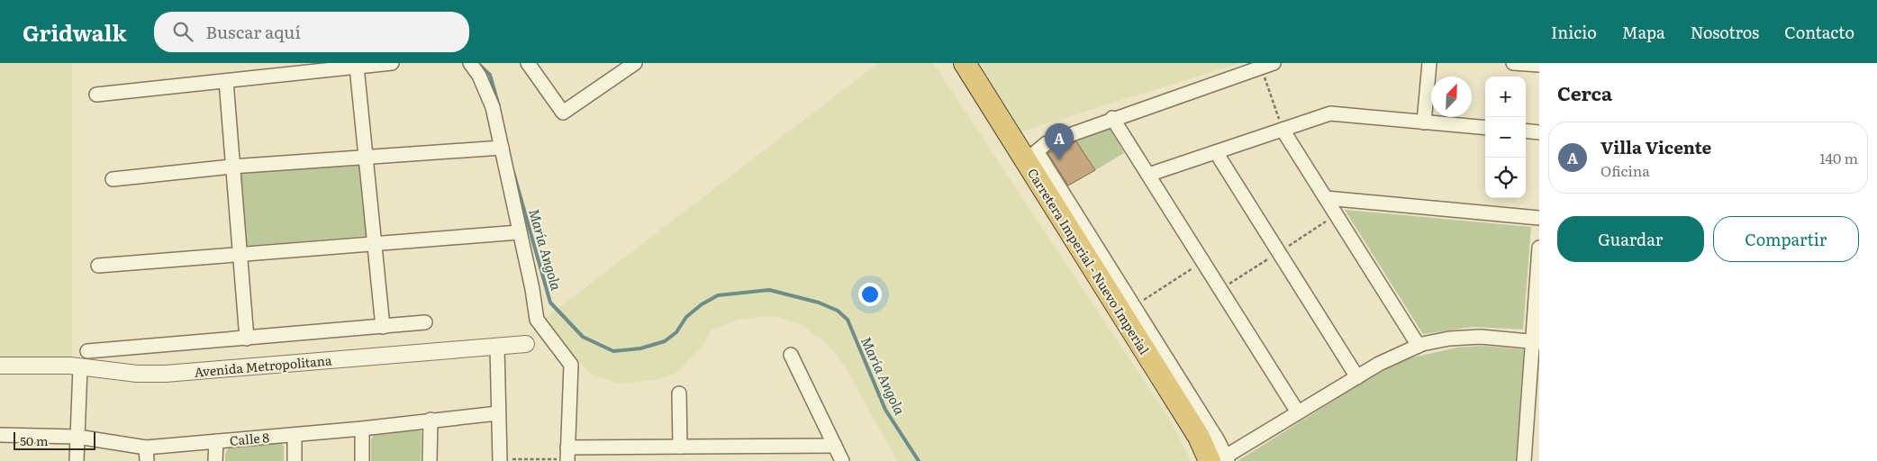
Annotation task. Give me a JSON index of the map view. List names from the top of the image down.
{
  "streets": {
    "highway": ["Carretera Imperial - Nuevo Imperial"],
    "street": ["Avenida Metropolitana", "Calle 8"]
  },
  "water": ["María Angola"],
  "scale_bar": "50 m",
  "north": "top right",
  "page": {
    "header": "Gridwalk",
    "search": "Buscar aquí",
    "nav": [
      "Inicio",
      "Mapa",
      "Nosotros",
      "Contacto"
    ],
    "heading": "Cerca",
    "map_buttons": ["+", "−"],
    "list": [
      {
        "mark": "A",
        "name": "Villa Vicente",
        "note": "Oficina",
        "value": "140 m"
      }
    ],
    "pins": "A",
    "buttons": ["Guardar", "Compartir"],
    "scale": "50 m"
  }
}
